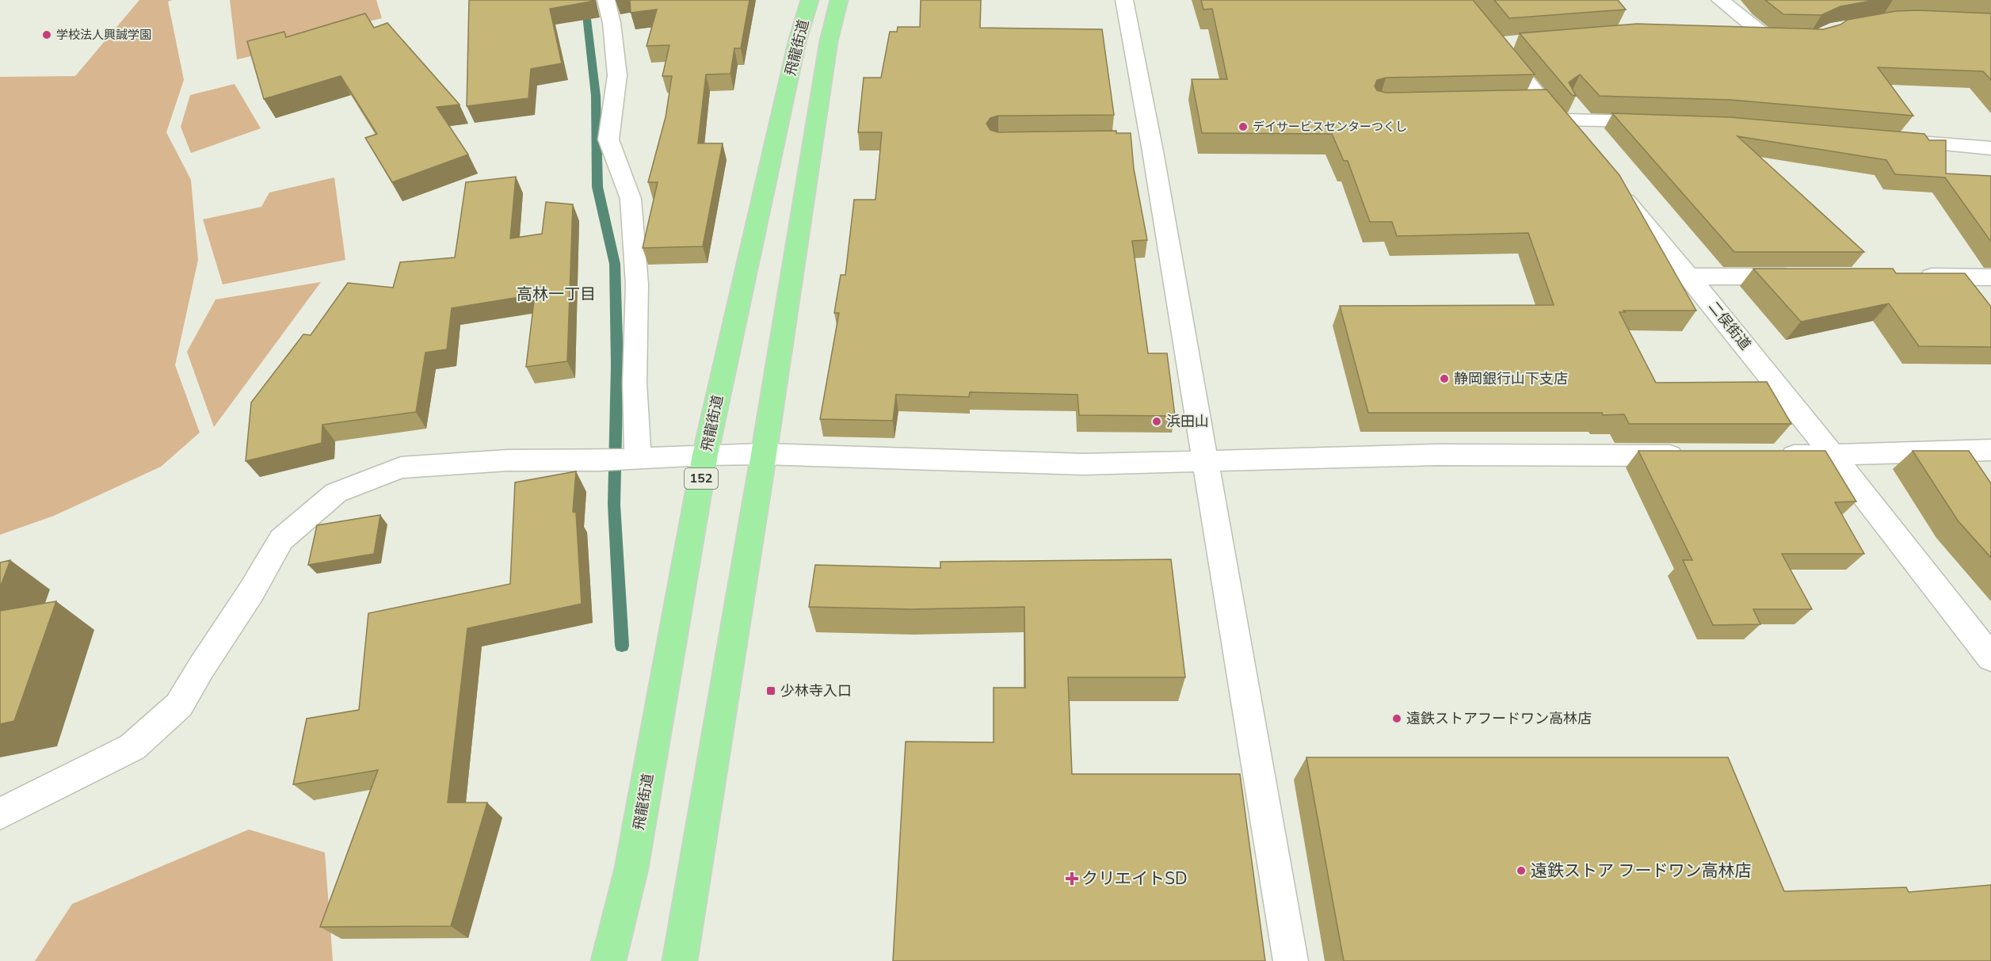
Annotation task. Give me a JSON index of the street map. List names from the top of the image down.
{
  "streets": {
    "highway": ["飛龍街道", "152"],
    "street": ["二俣街道"]
  },
  "districts": ["高林一丁目"],
  "places": {
    "other": [
      "学校法人興誠学園",
      "デイサービスセンターつくし",
      "静岡銀行山下支店",
      "浜田山",
      "遠鉄ストアフードワン高林店",
      "遠鉄ストア フードワン高林店"
    ],
    "transit": ["少林寺入口"],
    "health": ["クリエイトSD"]
  }
}
